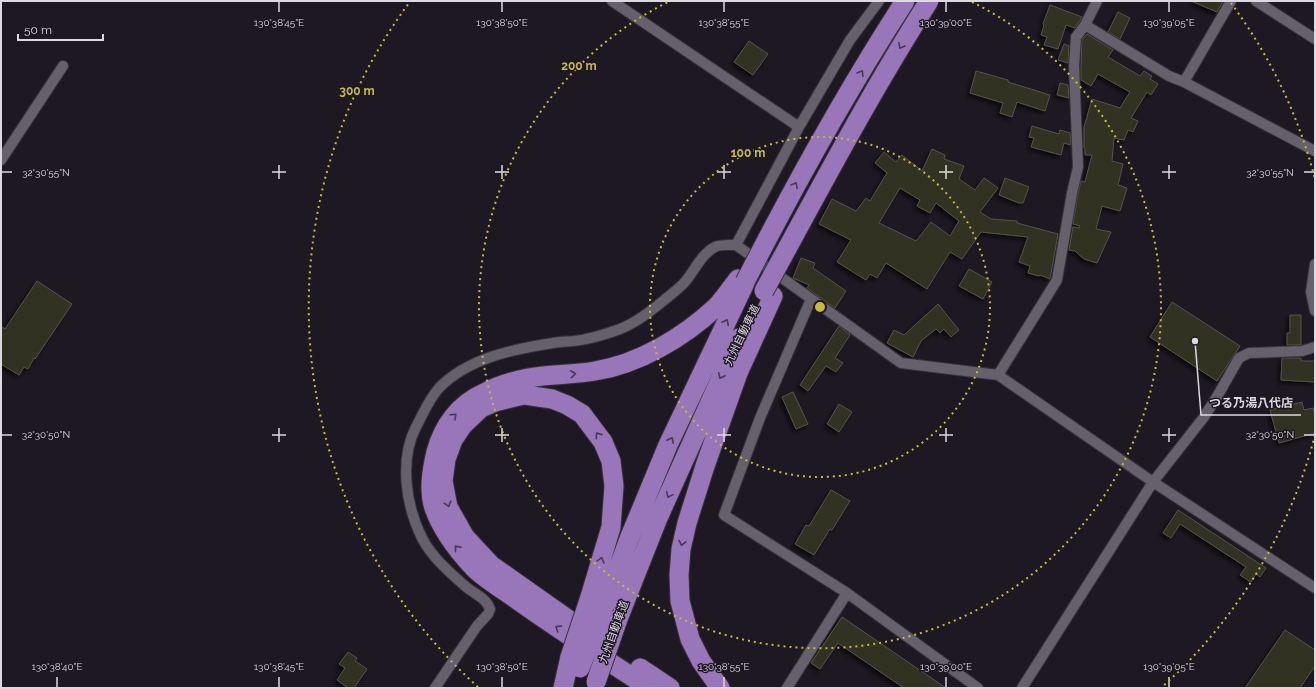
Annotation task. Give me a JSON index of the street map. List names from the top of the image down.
{
  "streets": {
    "highway": ["九州自動車道"]
  },
  "places": ["つる乃湯八代店"],
  "scale_bar": "50 m",
  "coordinates": [
    "130°38'45\"E",
    "130°38'50\"E",
    "130°38'55\"E",
    "130°39'00\"E",
    "130°39'05\"E",
    "32°30'55\"N",
    "32°30'50\"N",
    "130°38'40\"E"
  ],
  "rings": ["200 m", "300 m", "100 m"]
}
